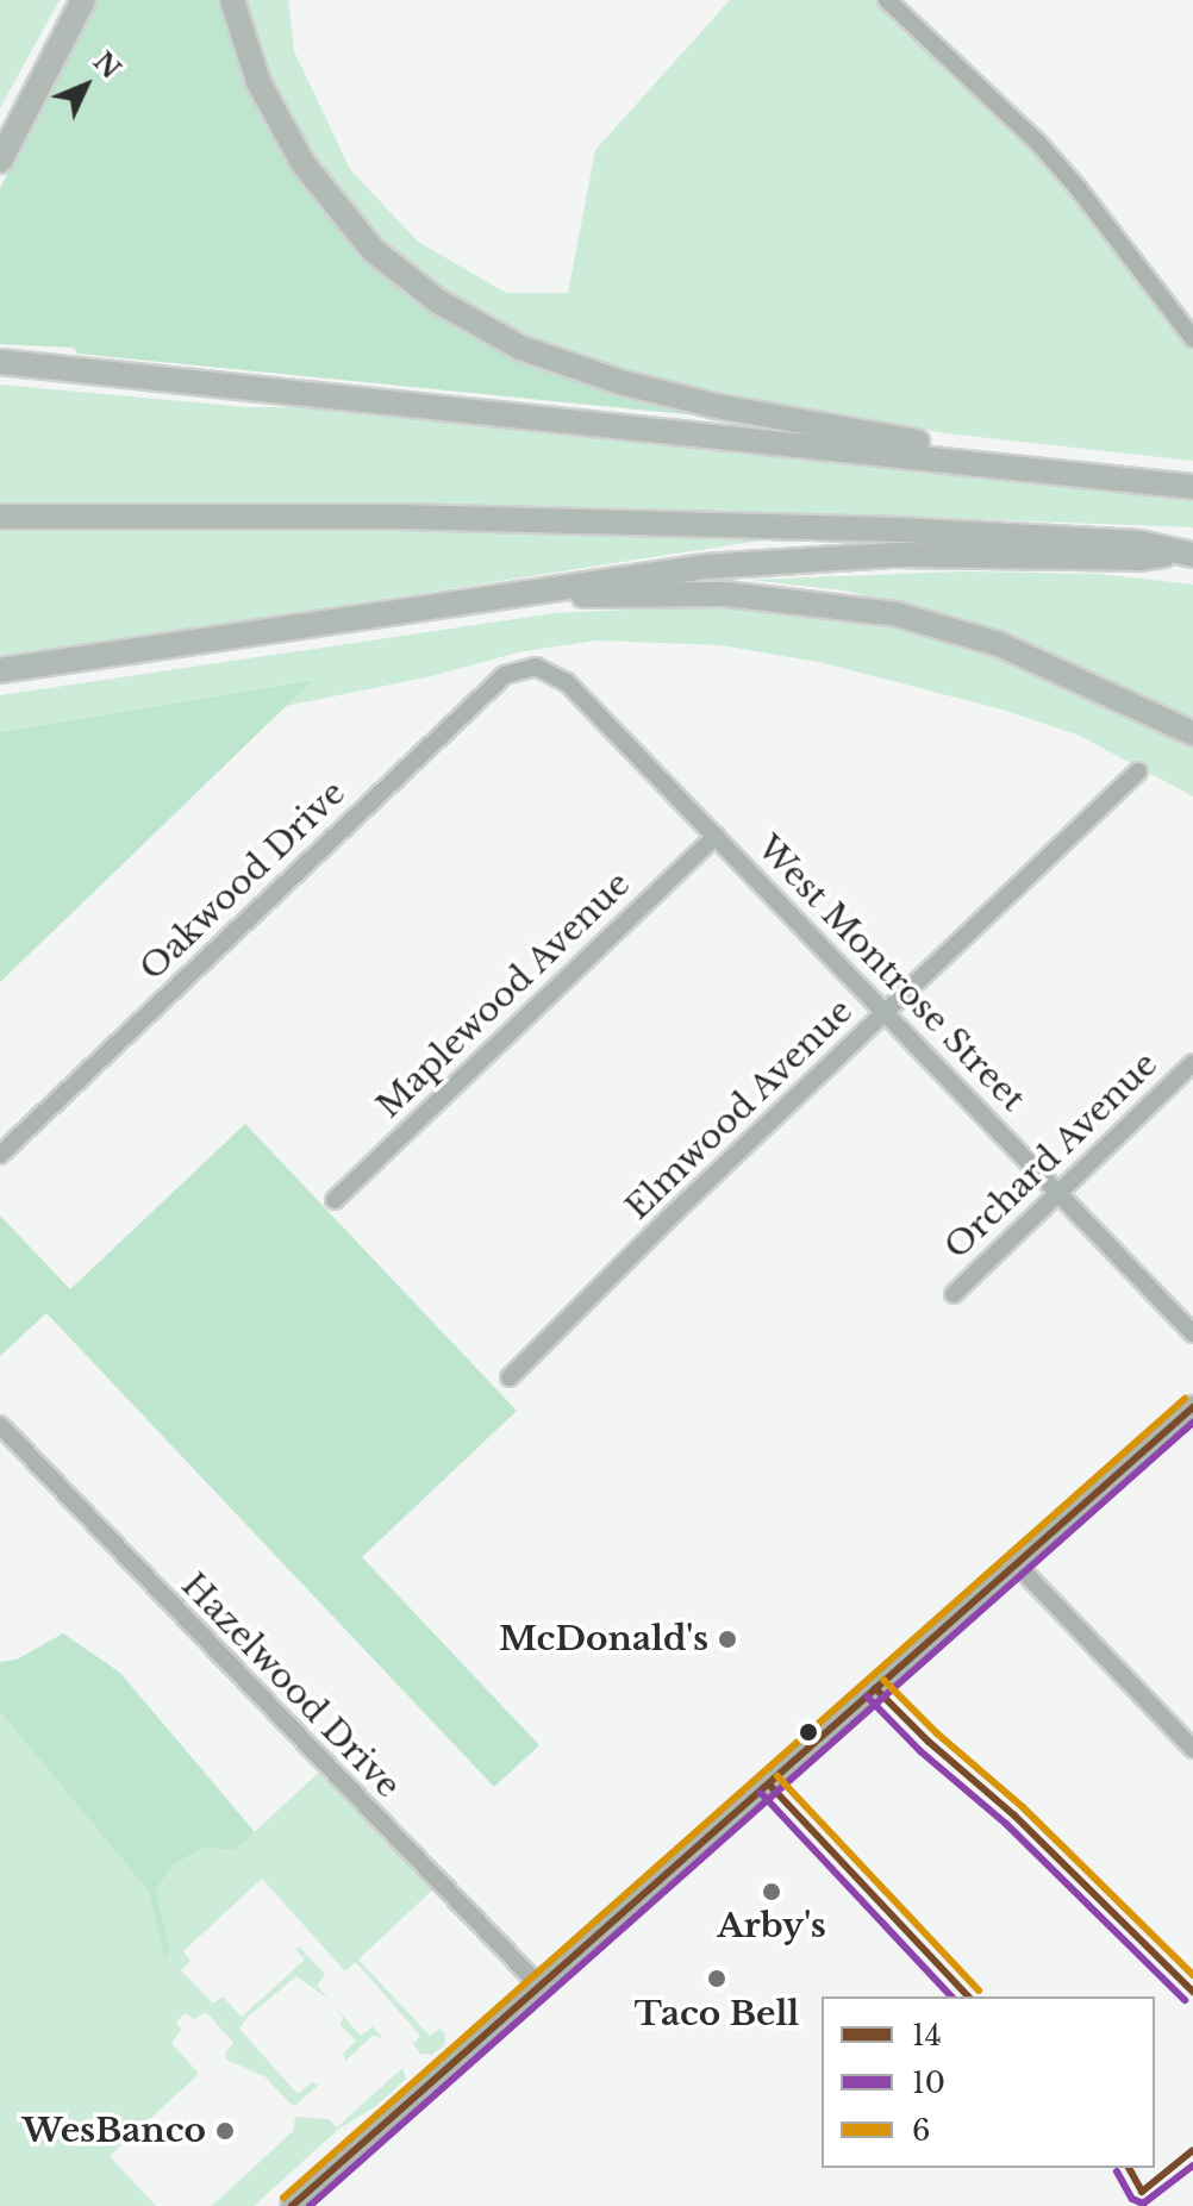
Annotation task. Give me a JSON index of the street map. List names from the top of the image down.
{
  "streets": {
    "street": [
      "Oakwood Drive",
      "West Montrose Street",
      "Maplewood Avenue",
      "Elmwood Avenue",
      "Orchard Avenue",
      "Hazelwood Drive"
    ]
  },
  "crossings": [
    ["Oakwood Drive", "West Montrose Street"],
    ["West Montrose Street", "Maplewood Avenue"],
    ["West Montrose Street", "Elmwood Avenue"],
    ["West Montrose Street", "Orchard Avenue"]
  ],
  "places": [
    "McDonald's",
    "Arby's",
    "Taco Bell",
    "WesBanco"
  ],
  "lines": ["transit line 6", "transit line 14", "transit line 10"],
  "legend": ["14", "10", "6"],
  "north": "top right"
}
